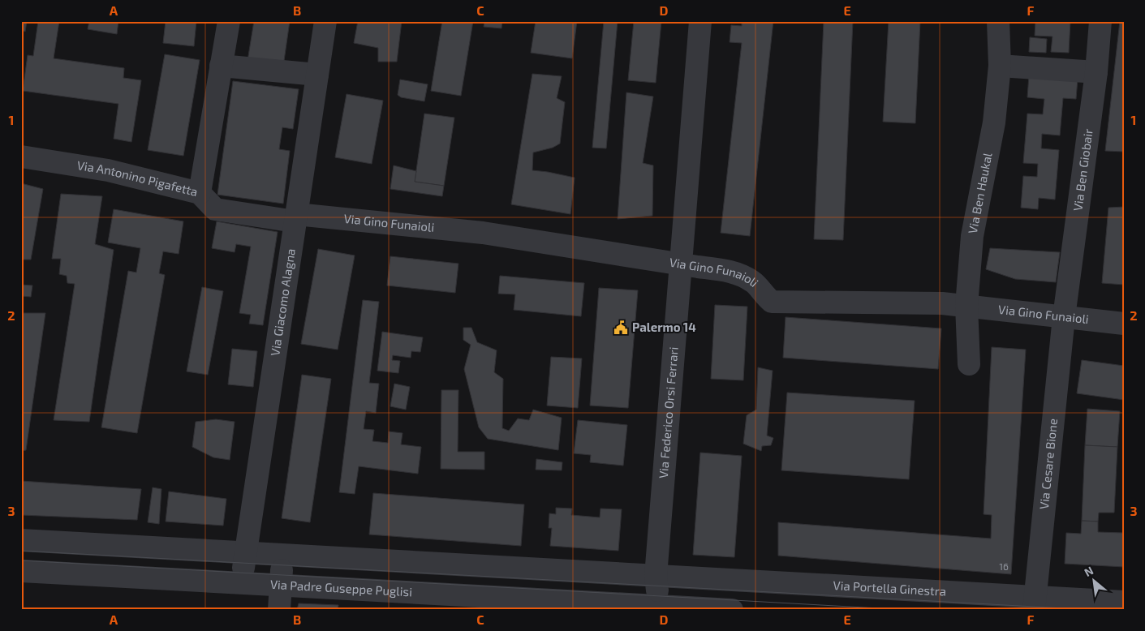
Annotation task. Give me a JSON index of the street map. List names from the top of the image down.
{
  "streets": {
    "street": [
      "Via Ben Giobair",
      "Via Antonino Pigafetta",
      "Via Ben Haukal",
      "Via Gino Funaioli",
      "Via Giacomo Alagna",
      "Via Federico Orsi Ferrari",
      "Via Cesare Bione",
      "Via Padre Guseppe Puglisi",
      "Via Portella Ginestra"
    ]
  },
  "crossings": [
    ["Via Ben Giobair", "Via Gino Funaioli"],
    ["Via Ben Giobair", "Via Cesare Bione"],
    ["Via Antonino Pigafetta", "Via Gino Funaioli"],
    ["Via Antonino Pigafetta", "Via Giacomo Alagna"],
    ["Via Ben Haukal", "Via Gino Funaioli"],
    ["Via Gino Funaioli", "Via Giacomo Alagna"],
    ["Via Gino Funaioli", "Via Federico Orsi Ferrari"],
    ["Via Gino Funaioli", "Via Cesare Bione"],
    ["Via Giacomo Alagna", "Via Padre Guseppe Puglisi"],
    ["Via Federico Orsi Ferrari", "Via Padre Guseppe Puglisi"],
    ["Via Federico Orsi Ferrari", "Via Portella Ginestra"],
    ["Via Cesare Bione", "Via Portella Ginestra"]
  ],
  "places": {
    "public building": ["Palermo 14"]
  },
  "house_numbers": ["16"],
  "north": "top left",
  "grid": {
    "columns": [
      "A",
      "B",
      "C",
      "D",
      "E",
      "F"
    ],
    "rows": ["1", "2", "3"]
  }
}
